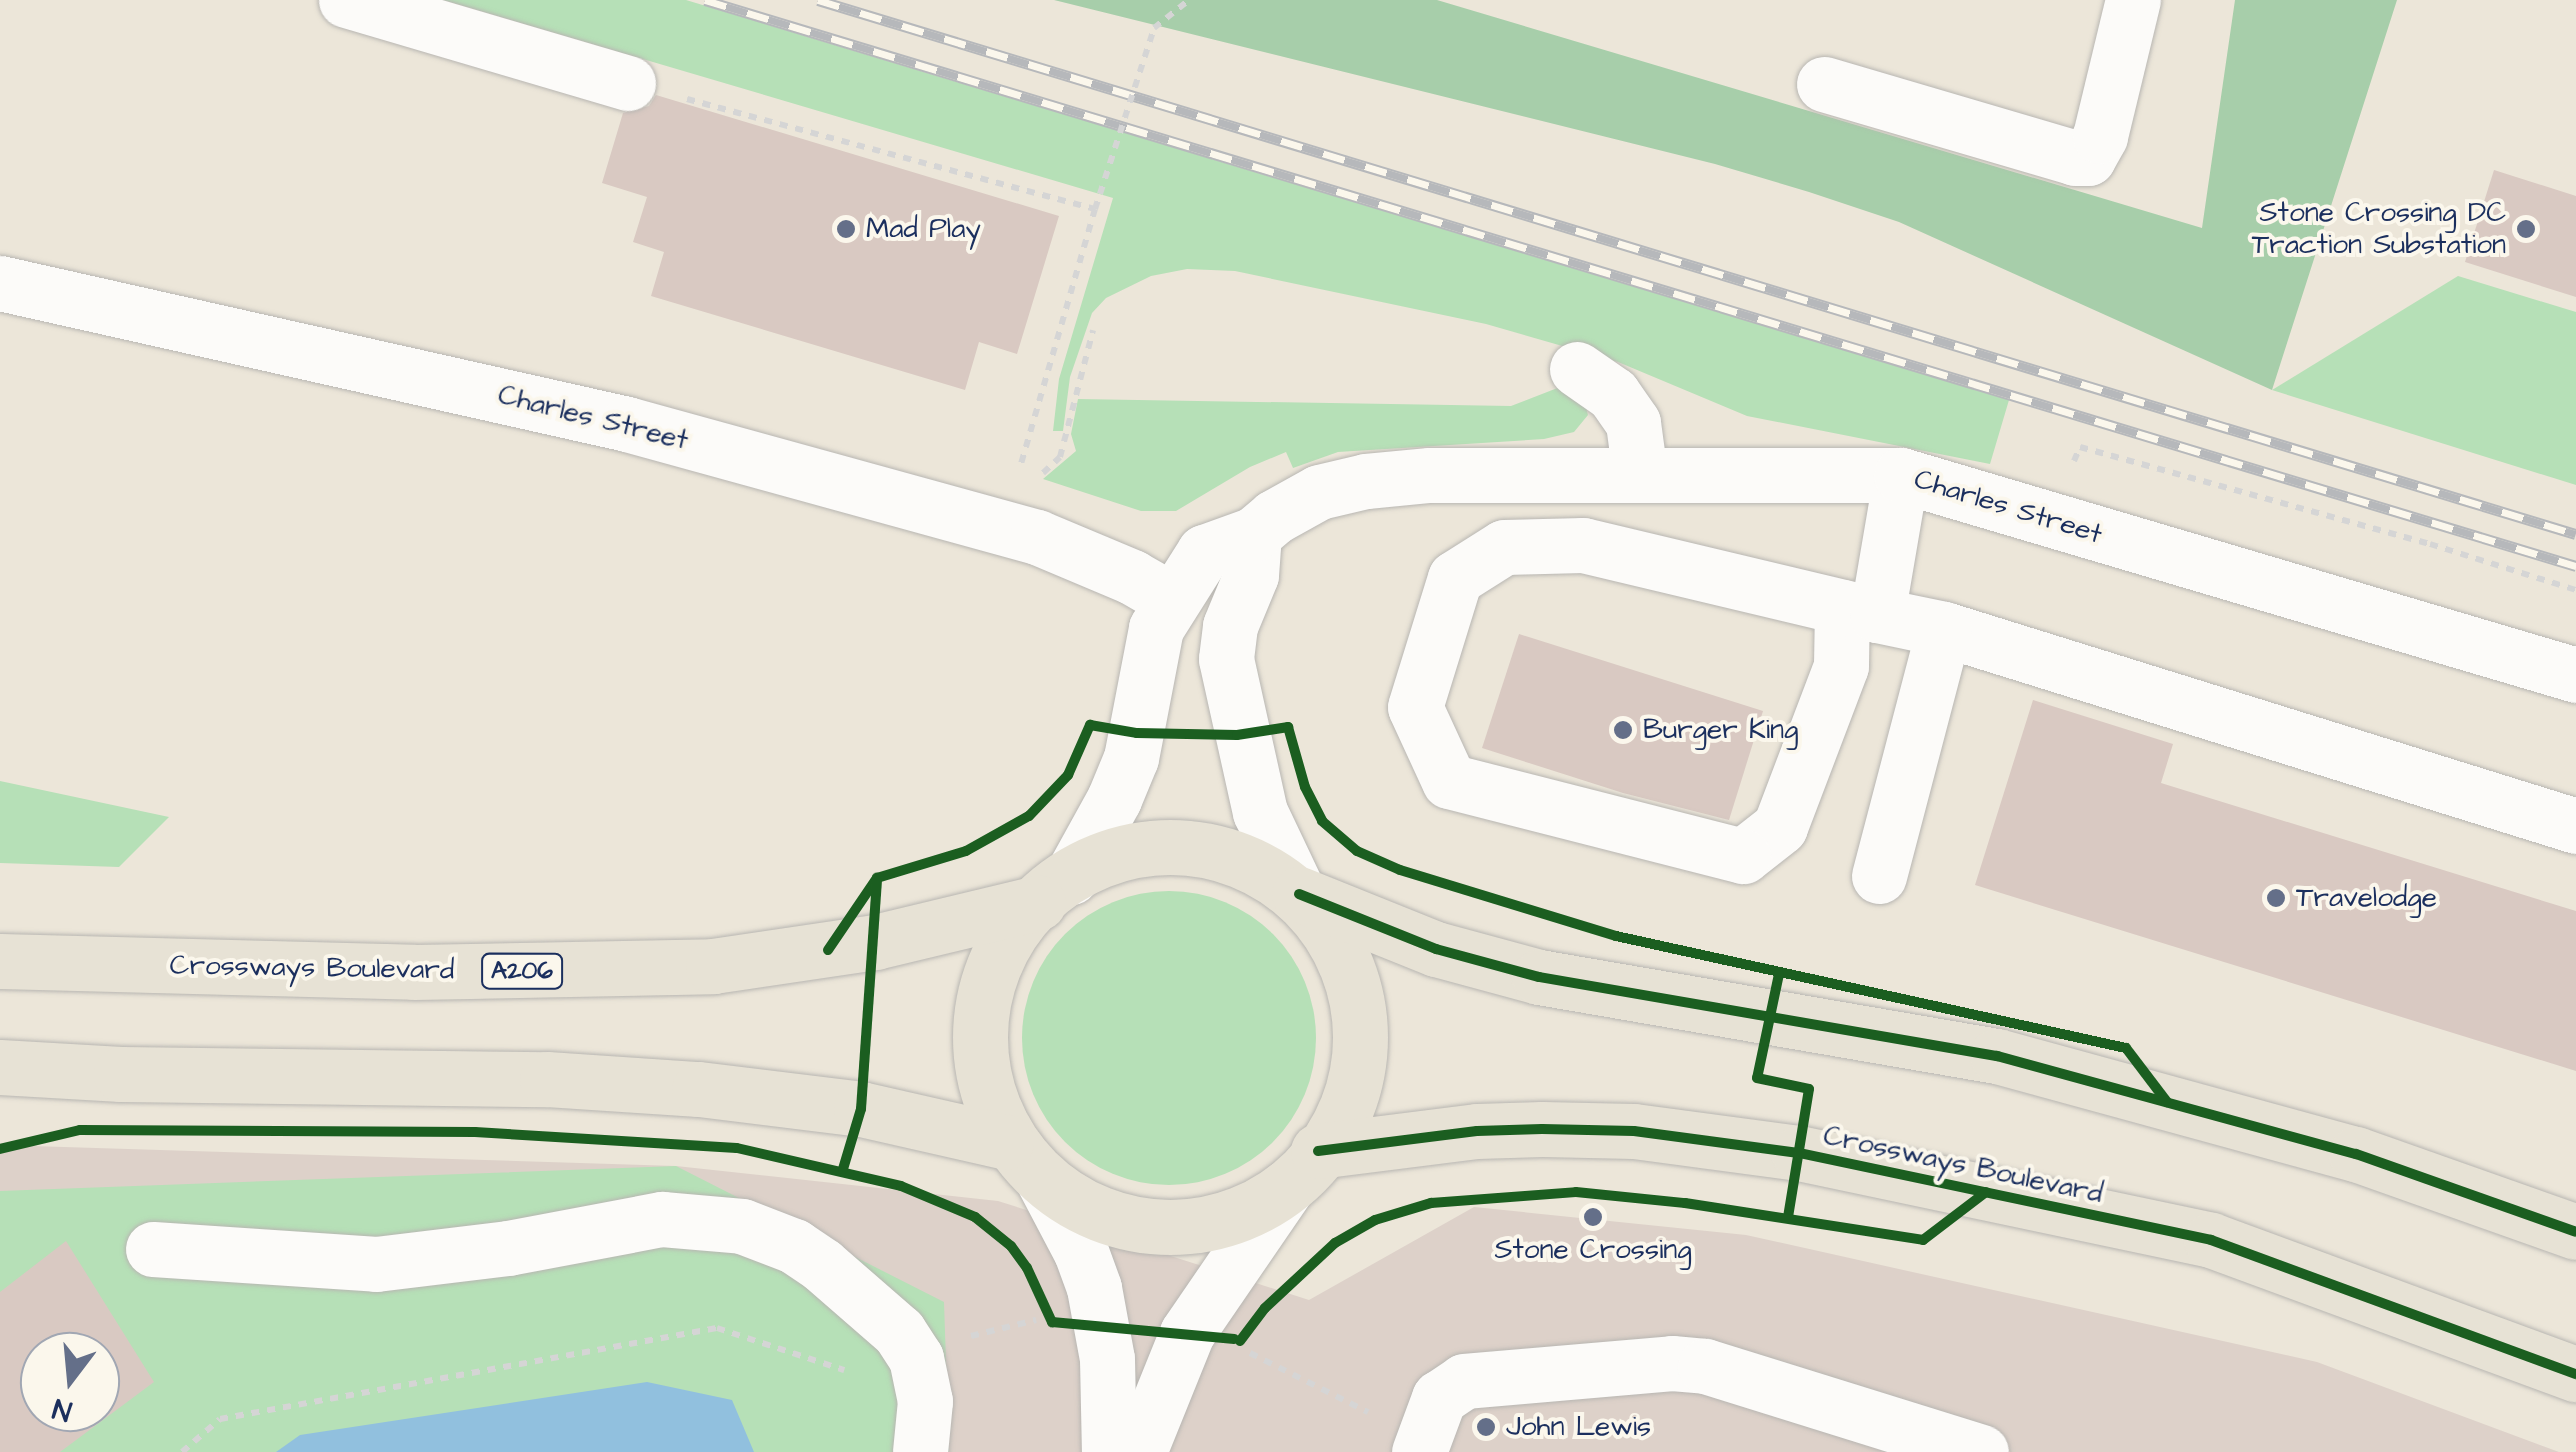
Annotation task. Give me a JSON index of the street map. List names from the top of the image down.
{
  "streets": {
    "main road": ["Crossways Boulevard", "A206"],
    "street": ["Charles Street"]
  },
  "crossings": [
    ["Charles Street", "Crossways Boulevard"]
  ],
  "places": [
    "Mad Play",
    "Stone Crossing DC Traction Substation",
    "Burger King",
    "Travelodge",
    "Stone Crossing",
    "John Lewis"
  ],
  "north": "bottom"
}
